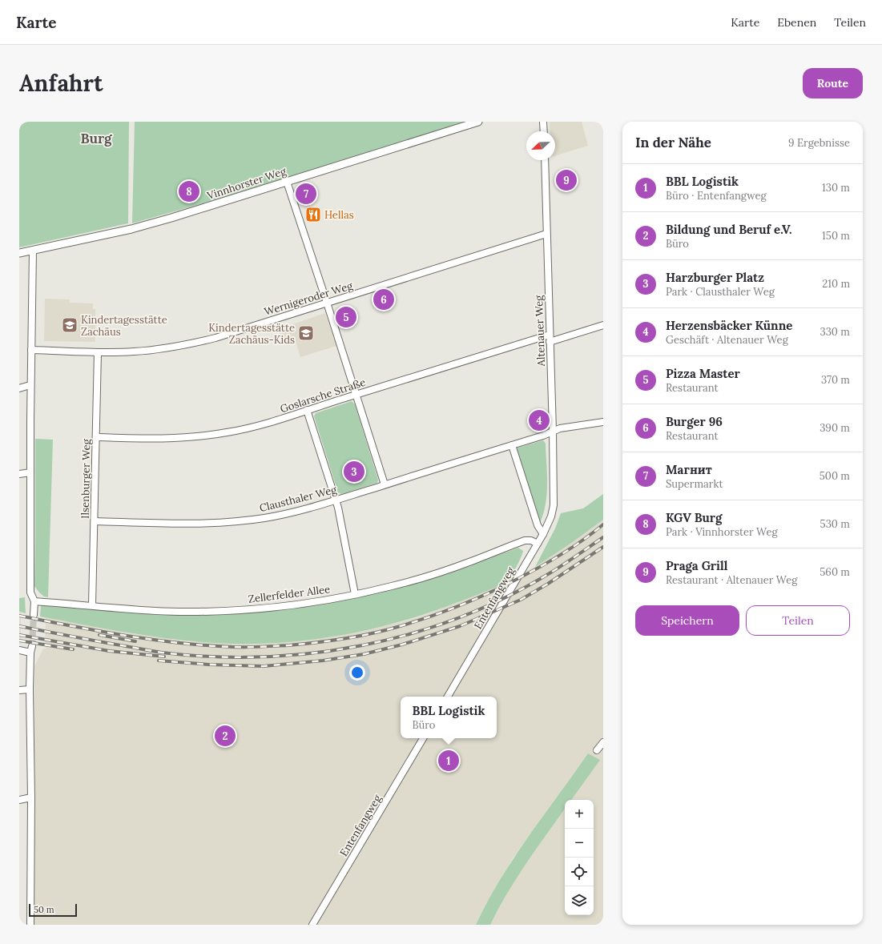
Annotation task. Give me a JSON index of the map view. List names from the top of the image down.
{
  "streets": {
    "street": [
      "Vinnhorster Weg",
      "Wernigeroder Weg",
      "Altenauer Weg",
      "Goslarsche Straße",
      "Ilsenburger Weg",
      "Clausthaler Weg",
      "Zellerfelder Allee",
      "Entenfangweg"
    ]
  },
  "crossings": [
    ["Wernigeroder Weg", "Altenauer Weg"],
    ["Wernigeroder Weg", "Ilsenburger Weg"],
    ["Altenauer Weg", "Goslarsche Straße"],
    ["Altenauer Weg", "Clausthaler Weg"],
    ["Altenauer Weg", "Entenfangweg"],
    ["Goslarsche Straße", "Ilsenburger Weg"],
    ["Ilsenburger Weg", "Clausthaler Weg"],
    ["Ilsenburger Weg", "Zellerfelder Allee"],
    ["Zellerfelder Allee", "Entenfangweg"]
  ],
  "districts": ["Burg"],
  "places": {
    "restaurant": ["Hellas"],
    "school or university": ["Kindertagesstätte Zachäus", "Kindertagesstätte Zachäus-Kids"]
  },
  "scale_bar": "50 m",
  "north": "bottom left",
  "page": {
    "header": "Karte",
    "nav": ["Karte", "Ebenen", "Teilen"],
    "buttons": [
      "Route",
      ["Speichern", "Teilen"]
    ],
    "title": "Anfahrt",
    "heading": ["In der Nähe", "9 Ergebnisse"],
    "list": [
      {
        "mark": "1",
        "name": "BBL Logistik",
        "note": "Büro · Entenfangweg",
        "value": "130 m"
      },
      {
        "mark": "2",
        "name": "Bildung und Beruf e.V.",
        "note": "Büro",
        "value": "150 m"
      },
      {
        "mark": "3",
        "name": "Harzburger Platz",
        "note": "Park · Clausthaler Weg",
        "value": "210 m"
      },
      {
        "mark": "4",
        "name": "Herzensbäcker Künne",
        "note": "Geschäft · Altenauer Weg",
        "value": "330 m"
      },
      {
        "mark": "5",
        "name": "Pizza Master",
        "note": "Restaurant",
        "value": "370 m"
      },
      {
        "mark": "6",
        "name": "Burger 96",
        "note": "Restaurant",
        "value": "390 m"
      },
      {
        "mark": "7",
        "name": "Магнит",
        "note": "Supermarkt",
        "value": "500 m"
      },
      {
        "mark": "8",
        "name": "KGV Burg",
        "note": "Park · Vinnhorster Weg",
        "value": "530 m"
      },
      {
        "mark": "9",
        "name": "Praga Grill",
        "note": "Restaurant · Altenauer Weg",
        "value": "560 m"
      }
    ],
    "pins": [
      "9",
      "8",
      "7",
      "6",
      "5",
      "4",
      "3",
      "2",
      "1"
    ],
    "popup": ["BBL Logistik", "Büro"],
    "map_buttons": ["+", "−"],
    "scale": "50 m"
  }
}
